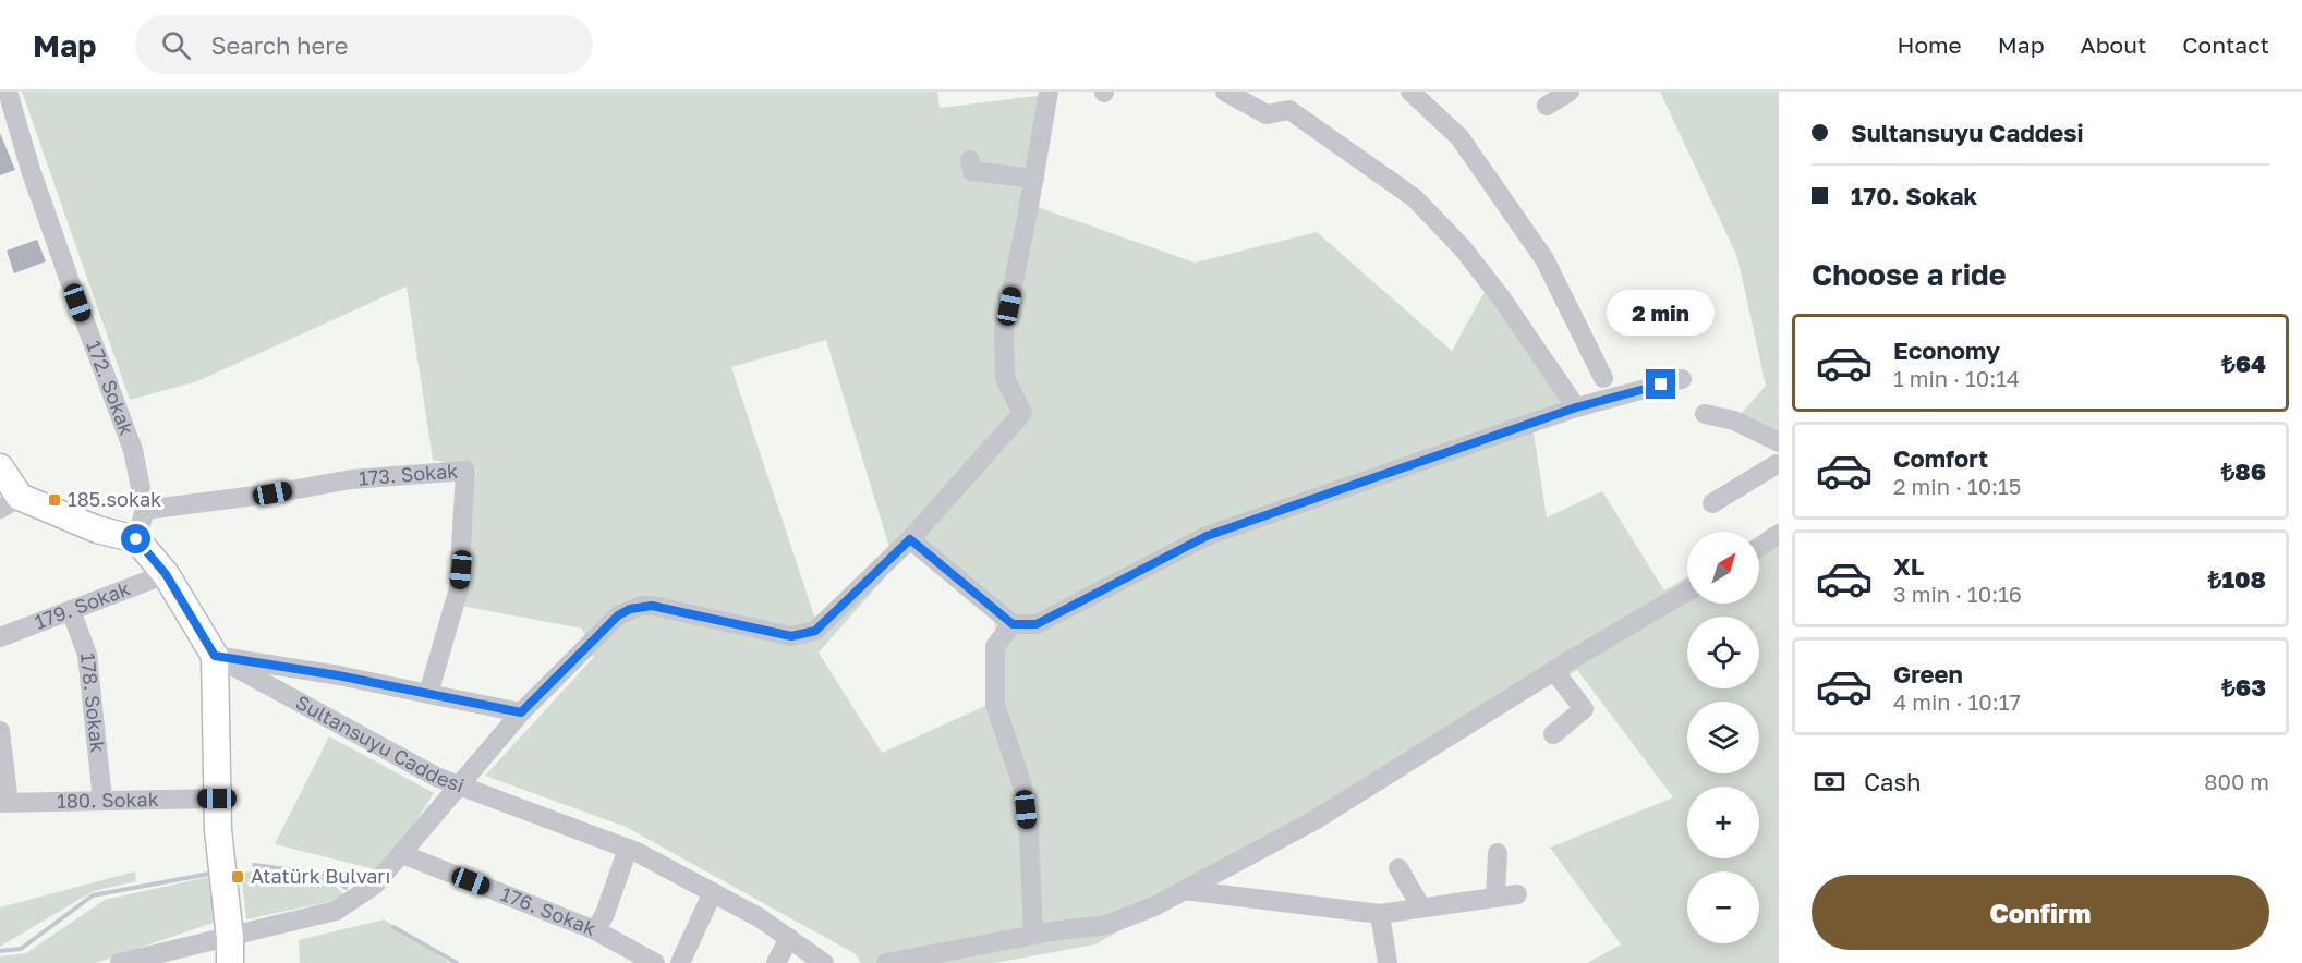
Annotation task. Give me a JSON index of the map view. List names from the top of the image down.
{
  "streets": {
    "main road": ["Sultansuyu Caddesi"],
    "street": [
      "172. Sokak",
      "173. Sokak",
      "179. Sokak",
      "178. Sokak",
      "180. Sokak",
      "176. Sokak"
    ]
  },
  "crossings": [
    ["172. Sokak", "173. Sokak"],
    ["179. Sokak", "178. Sokak"],
    ["179. Sokak", "Sultansuyu Caddesi"],
    ["178. Sokak", "180. Sokak"],
    ["Sultansuyu Caddesi", "176. Sokak"]
  ],
  "places": {
    "transit": ["185.sokak", "Atatürk Bulvarı"]
  },
  "north": "top right",
  "page": {
    "header": "Map",
    "search": "Search here",
    "nav": [
      "Home",
      "Map",
      "About",
      "Contact"
    ],
    "banner": ["Sultansuyu Caddesi", "170. Sokak"],
    "heading": "Choose a ride",
    "bubble": "2 min",
    "list": [
      {
        "name": "Economy",
        "note": "1 min · 10:14",
        "value": "₺64"
      },
      {
        "name": "Comfort",
        "note": "2 min · 10:15",
        "value": "₺86"
      },
      {
        "name": "XL",
        "note": "3 min · 10:16",
        "value": "₺108"
      },
      {
        "name": "Green",
        "note": "4 min · 10:17",
        "value": "₺63"
      }
    ],
    "map_buttons": ["+", "−"],
    "pay": ["Cash", "800 m"],
    "buttons": "Confirm"
  }
}
